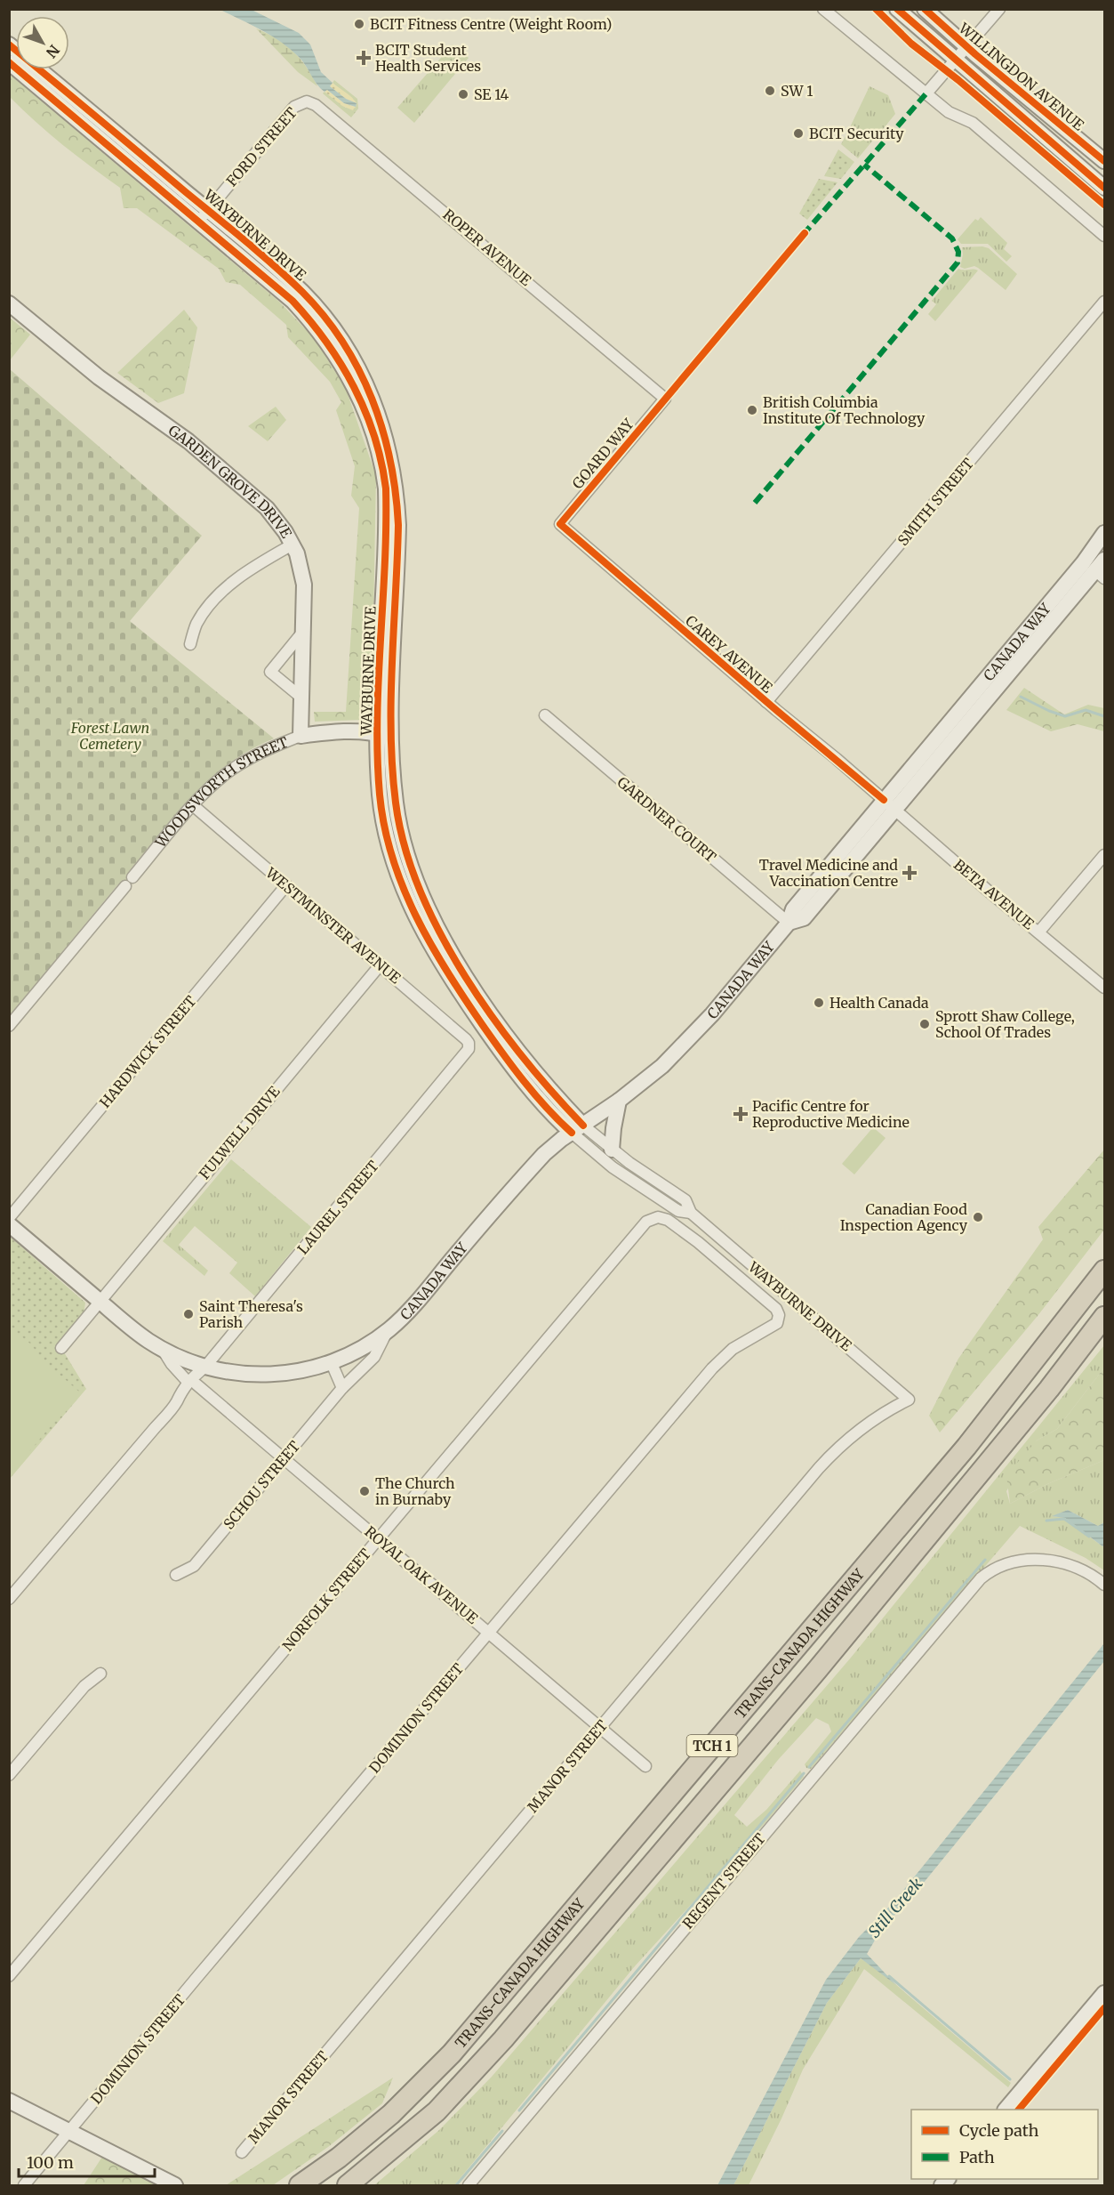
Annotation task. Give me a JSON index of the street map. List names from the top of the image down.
{
  "streets": {
    "highway": ["TRANS-CANADA HIGHWAY", "TCH 1"],
    "street": [
      "WILLINGDON AVENUE",
      "FORD STREET",
      "WAYBURNE DRIVE",
      "ROPER AVENUE",
      "GOARD WAY",
      "GARDEN GROVE DRIVE",
      "SMITH STREET",
      "CANADA WAY",
      "CAREY AVENUE",
      "WOODSWORTH STREET",
      "GARDNER COURT",
      "BETA AVENUE",
      "WESTMINSTER AVENUE",
      "HARDWICK STREET",
      "FULWELL DRIVE",
      "LAUREL STREET",
      "SCHOU STREET",
      "ROYAL OAK AVENUE",
      "NORFOLK STREET",
      "DOMINION STREET",
      "MANOR STREET",
      "REGENT STREET"
    ]
  },
  "crossings": [
    ["FORD STREET", "WAYBURNE DRIVE"],
    ["FORD STREET", "ROPER AVENUE"],
    ["WAYBURNE DRIVE", "CANADA WAY"],
    ["WAYBURNE DRIVE", "WOODSWORTH STREET"],
    ["WAYBURNE DRIVE", "MANOR STREET"],
    ["ROPER AVENUE", "GOARD WAY"],
    ["GOARD WAY", "CAREY AVENUE"],
    ["GARDEN GROVE DRIVE", "WOODSWORTH STREET"],
    ["SMITH STREET", "CAREY AVENUE"],
    ["CANADA WAY", "CAREY AVENUE"],
    ["CANADA WAY", "GARDNER COURT"],
    ["CANADA WAY", "BETA AVENUE"],
    ["CANADA WAY", "FULWELL DRIVE"],
    ["CANADA WAY", "LAUREL STREET"],
    ["CANADA WAY", "SCHOU STREET"],
    ["CANADA WAY", "ROYAL OAK AVENUE"],
    ["CAREY AVENUE", "BETA AVENUE"],
    ["WOODSWORTH STREET", "WESTMINSTER AVENUE"],
    ["WESTMINSTER AVENUE", "HARDWICK STREET"],
    ["WESTMINSTER AVENUE", "FULWELL DRIVE"],
    ["WESTMINSTER AVENUE", "LAUREL STREET"],
    ["LAUREL STREET", "ROYAL OAK AVENUE"],
    ["SCHOU STREET", "ROYAL OAK AVENUE"],
    ["ROYAL OAK AVENUE", "NORFOLK STREET"],
    ["ROYAL OAK AVENUE", "DOMINION STREET"],
    ["ROYAL OAK AVENUE", "MANOR STREET"],
    ["NORFOLK STREET", "DOMINION STREET"]
  ],
  "water": ["Still Creek"],
  "parks": ["Forest Lawn Cemetery"],
  "places": {
    "other": [
      "BCIT Fitness Centre (Weight Room)",
      "SW 1",
      "SE 14",
      "BCIT Security",
      "British Columbia Institute Of Technology",
      "Health Canada",
      "Sprott Shaw College, School Of Trades",
      "Canadian Food Inspection Agency",
      "Saint Theresa's Parish",
      "The Church in Burnaby"
    ],
    "health": ["BCIT Student Health Services", "Travel Medicine and Vaccination Centre", "Pacific Centre for Reproductive Medicine"]
  },
  "legend": ["Cycle path", "Path"],
  "scale_bar": "100 m",
  "north": "bottom right"
}
